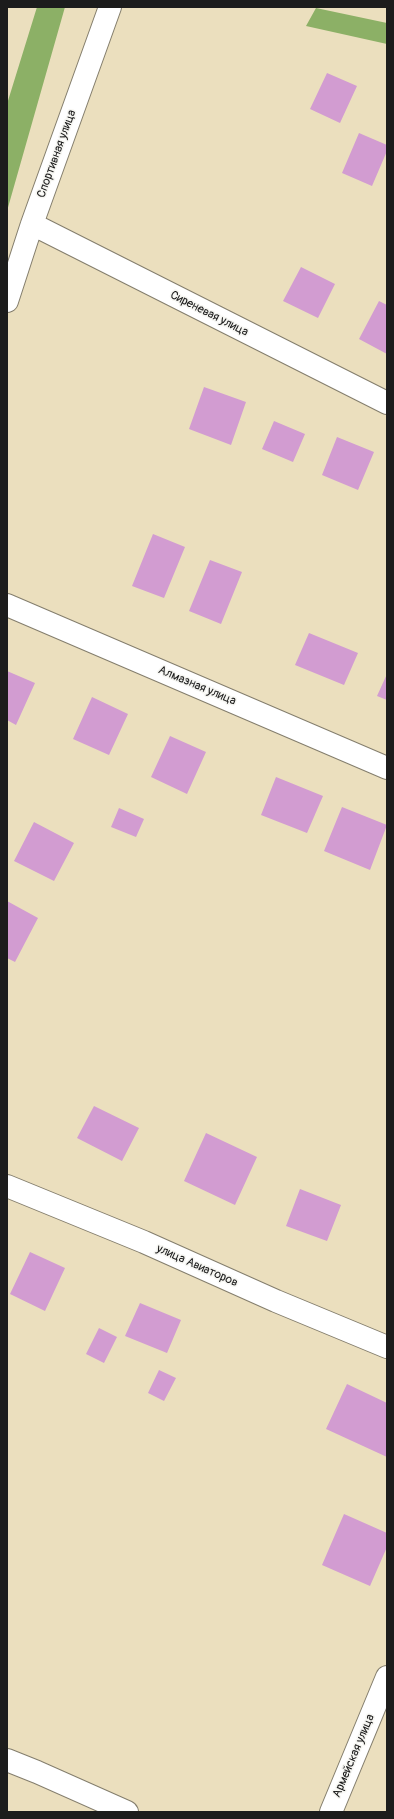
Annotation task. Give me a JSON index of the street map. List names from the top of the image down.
{
  "streets": {
    "street": [
      "Спортивная улица",
      "Сиреневая улица",
      "Алмазная улица",
      "улица Авиаторов",
      "Армейская улица"
    ]
  },
  "crossings": [
    ["Спортивная улица", "Сиреневая улица"]
  ]
}
